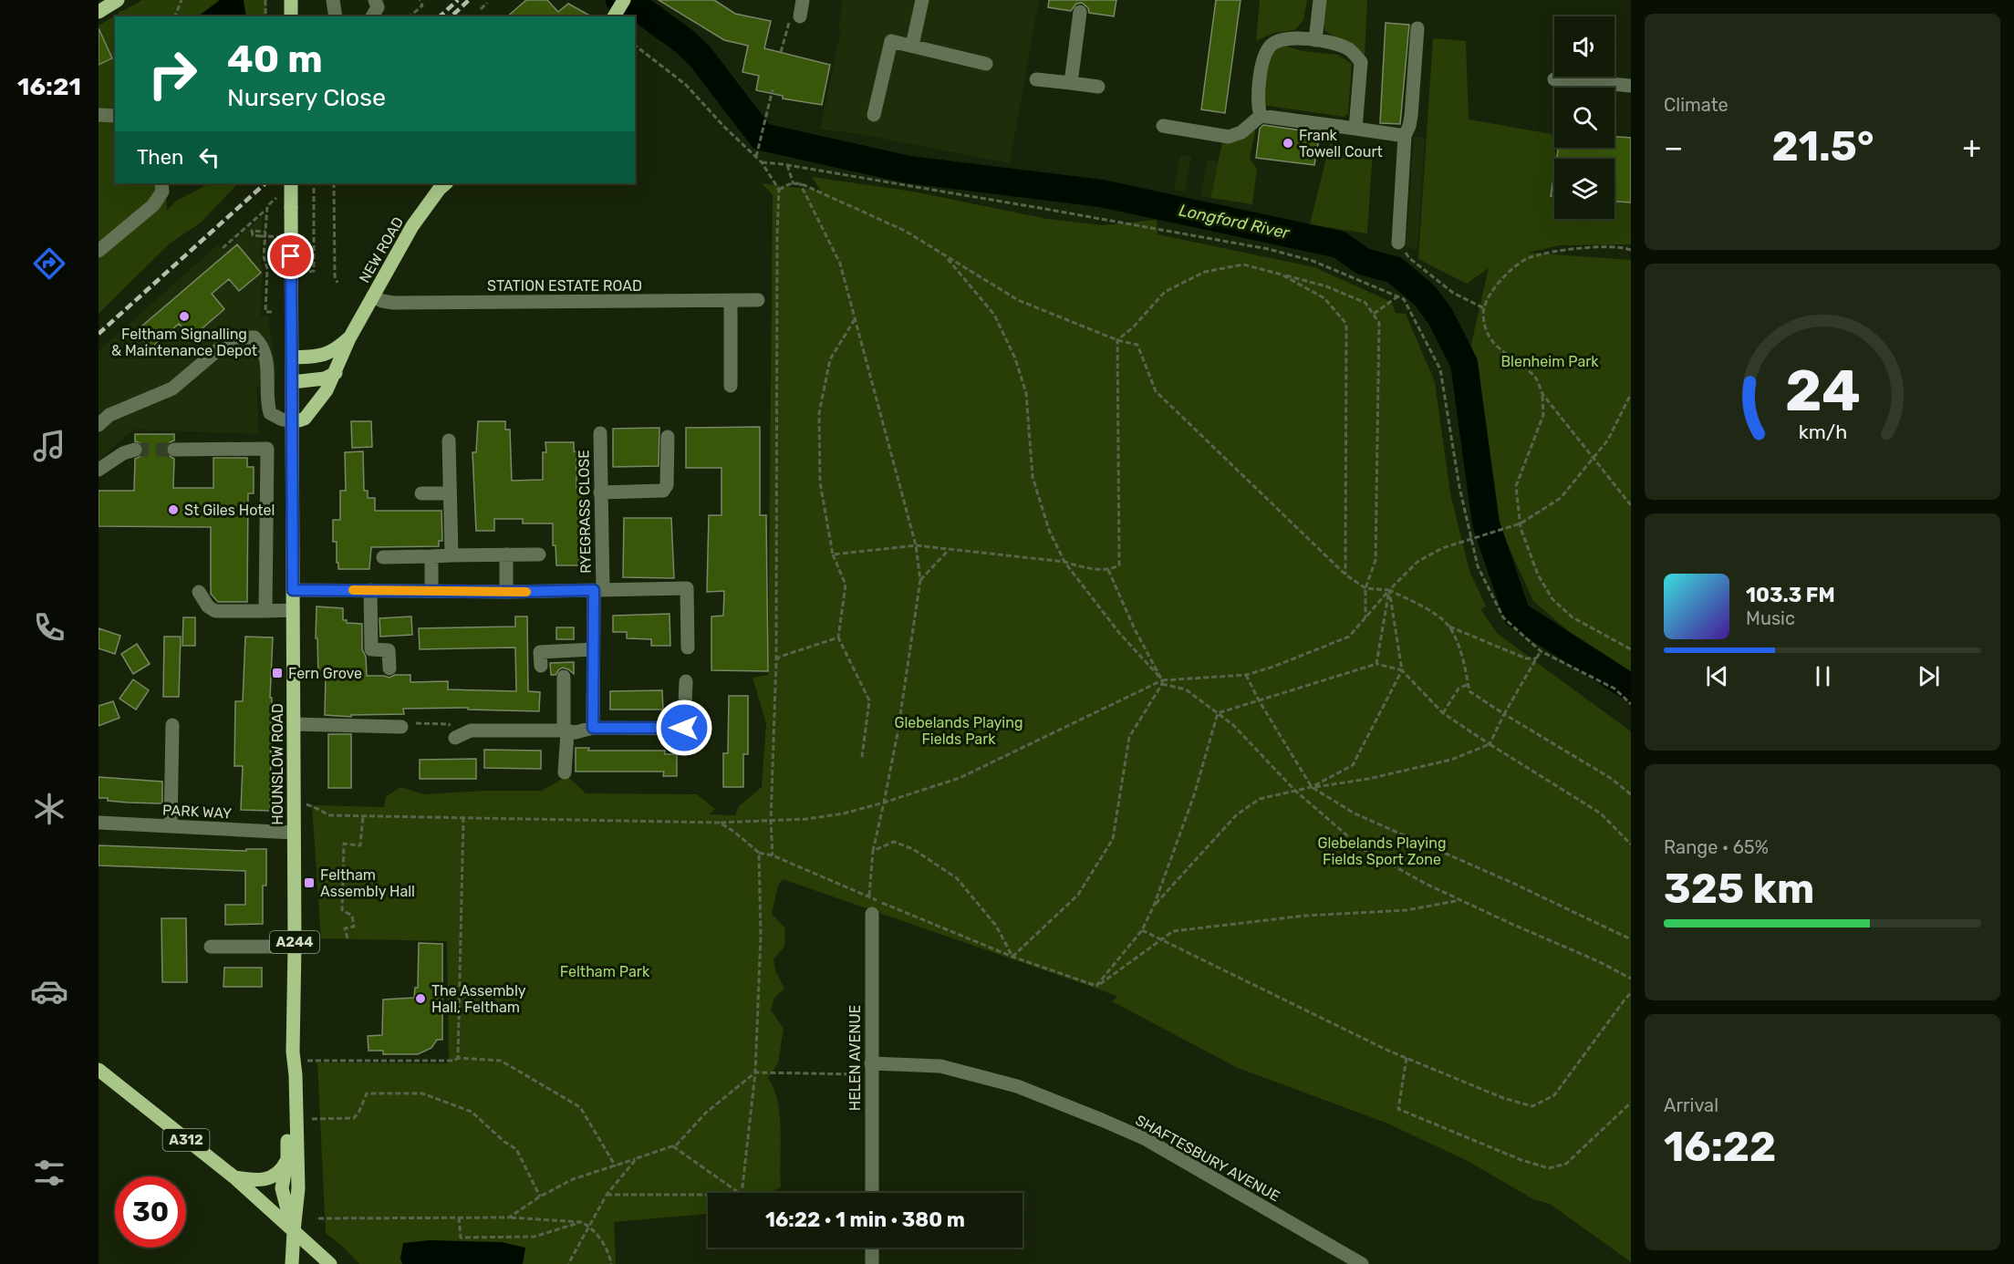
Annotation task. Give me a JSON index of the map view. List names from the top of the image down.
{
  "streets": {
    "main road": [
      "NEW ROAD",
      "HOUNSLOW ROAD",
      "A244",
      "A312"
    ],
    "street": [
      "STATION ESTATE ROAD",
      "RYEGRASS CLOSE",
      "PARK WAY",
      "HELEN AVENUE",
      "SHAFTESBURY AVENUE"
    ]
  },
  "crossings": [
    ["NEW ROAD", "STATION ESTATE ROAD"],
    ["HOUNSLOW ROAD", "PARK WAY"],
    ["HOUNSLOW ROAD", "A312"],
    ["HELEN AVENUE", "SHAFTESBURY AVENUE"]
  ],
  "water": ["Longford River"],
  "parks": [
    "Blenheim Park",
    "Glebelands Playing Fields Park",
    "Glebelands Playing Fields Sport Zone",
    "Feltham Park"
  ],
  "places": {
    "other": [
      "Frank Towell Court",
      "Feltham Signalling & Maintenance Depot",
      "St Giles Hotel",
      "The Assembly Hall, Feltham"
    ],
    "transit": ["Fern Grove", "Feltham Assembly Hall"]
  },
  "page": {
    "tabs": "16:21",
    "tile": [
      "Climate",
      ["Range · 65%", "325 km"],
      ["Arrival", "16:22"]
    ],
    "turn": ["40 m", "Nursery Close"],
    "heat": ["−", "21.5°", "+"],
    "then": "Then",
    "song": ["103.3 FM", "Music"],
    "limit": "30",
    "trip": "16:22 · 1 min · 380 m",
    "gauge": ["24", "km/h"]
  }
}
